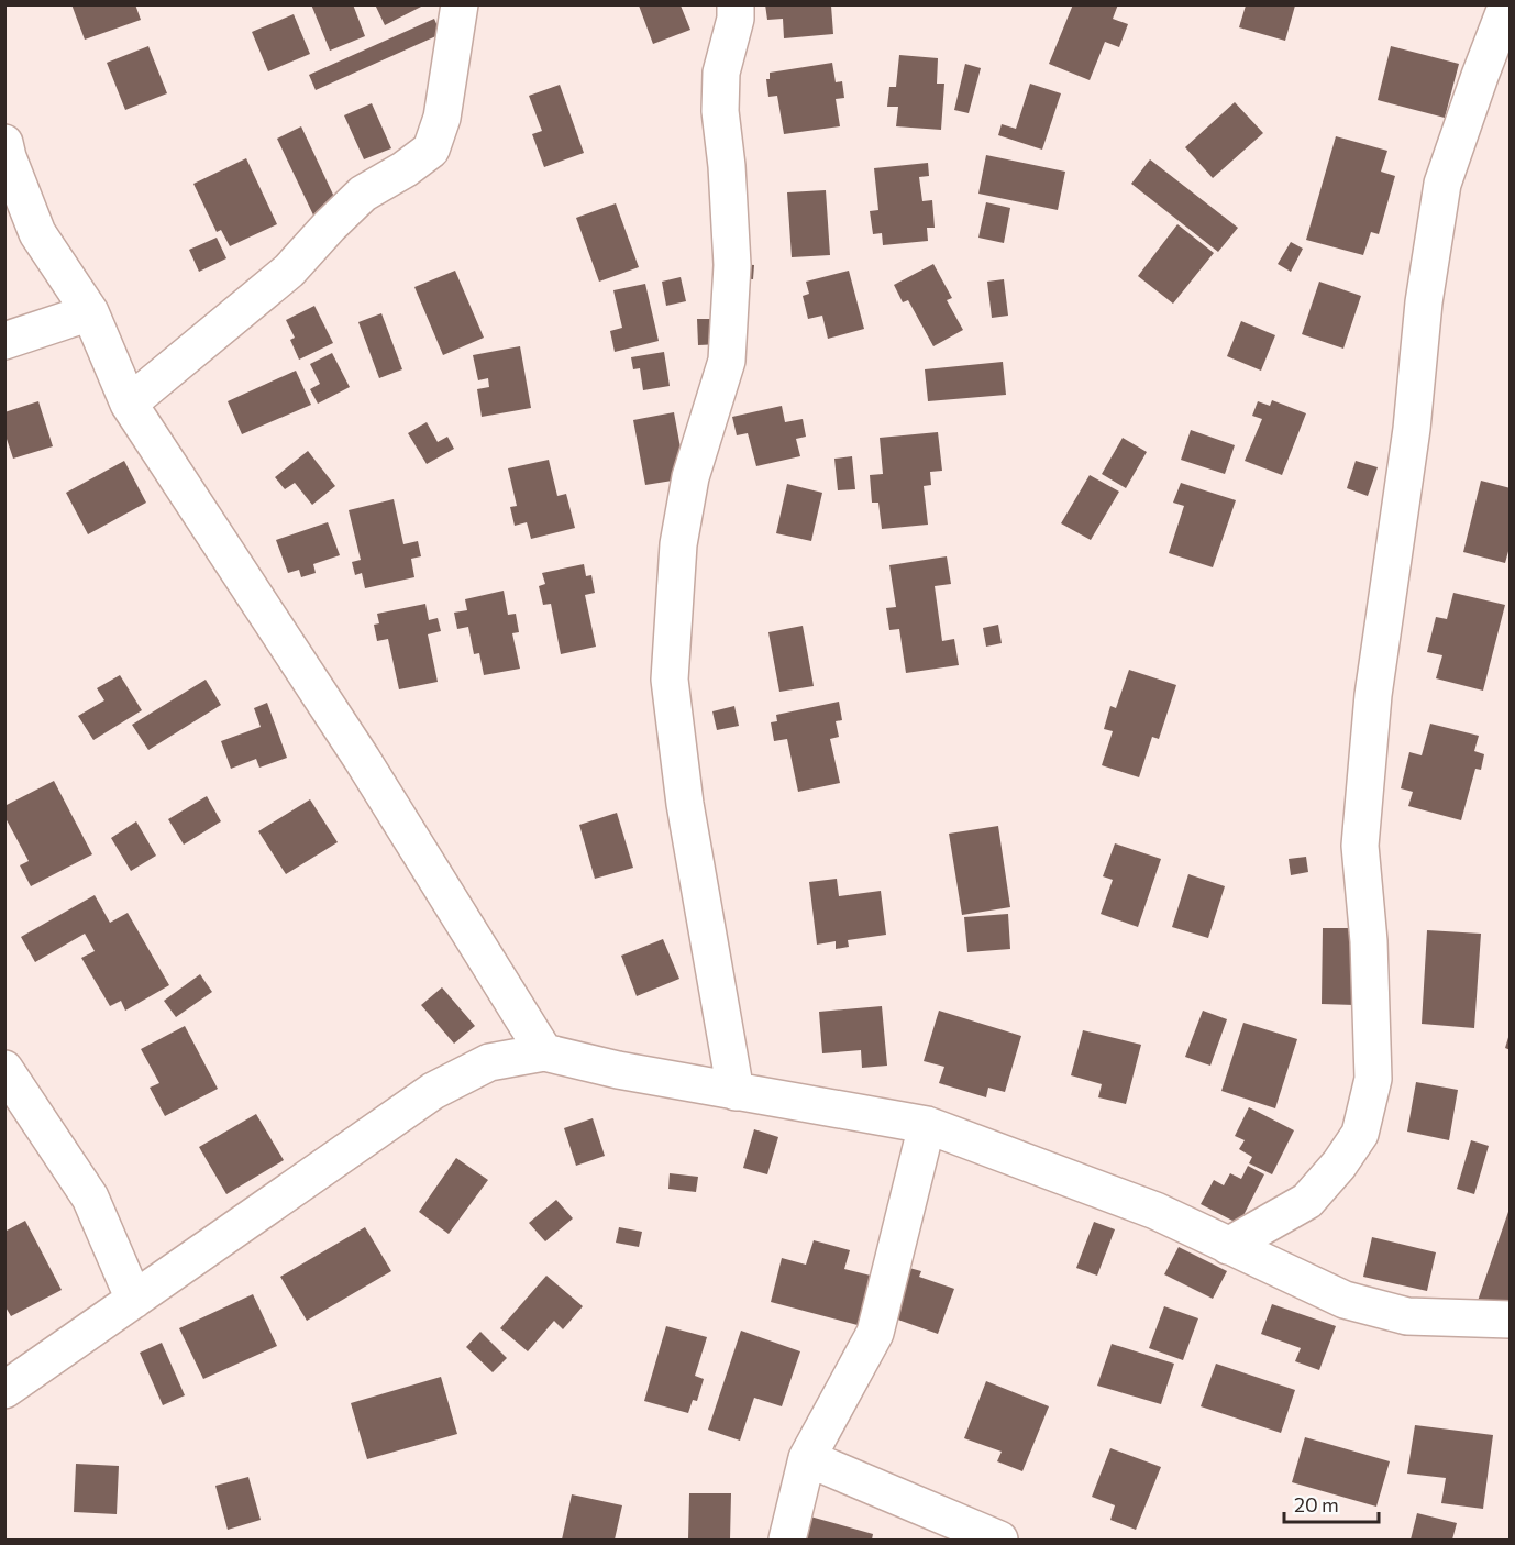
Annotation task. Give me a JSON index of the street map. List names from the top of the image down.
{
  "scale_bar": "20 m"
}
